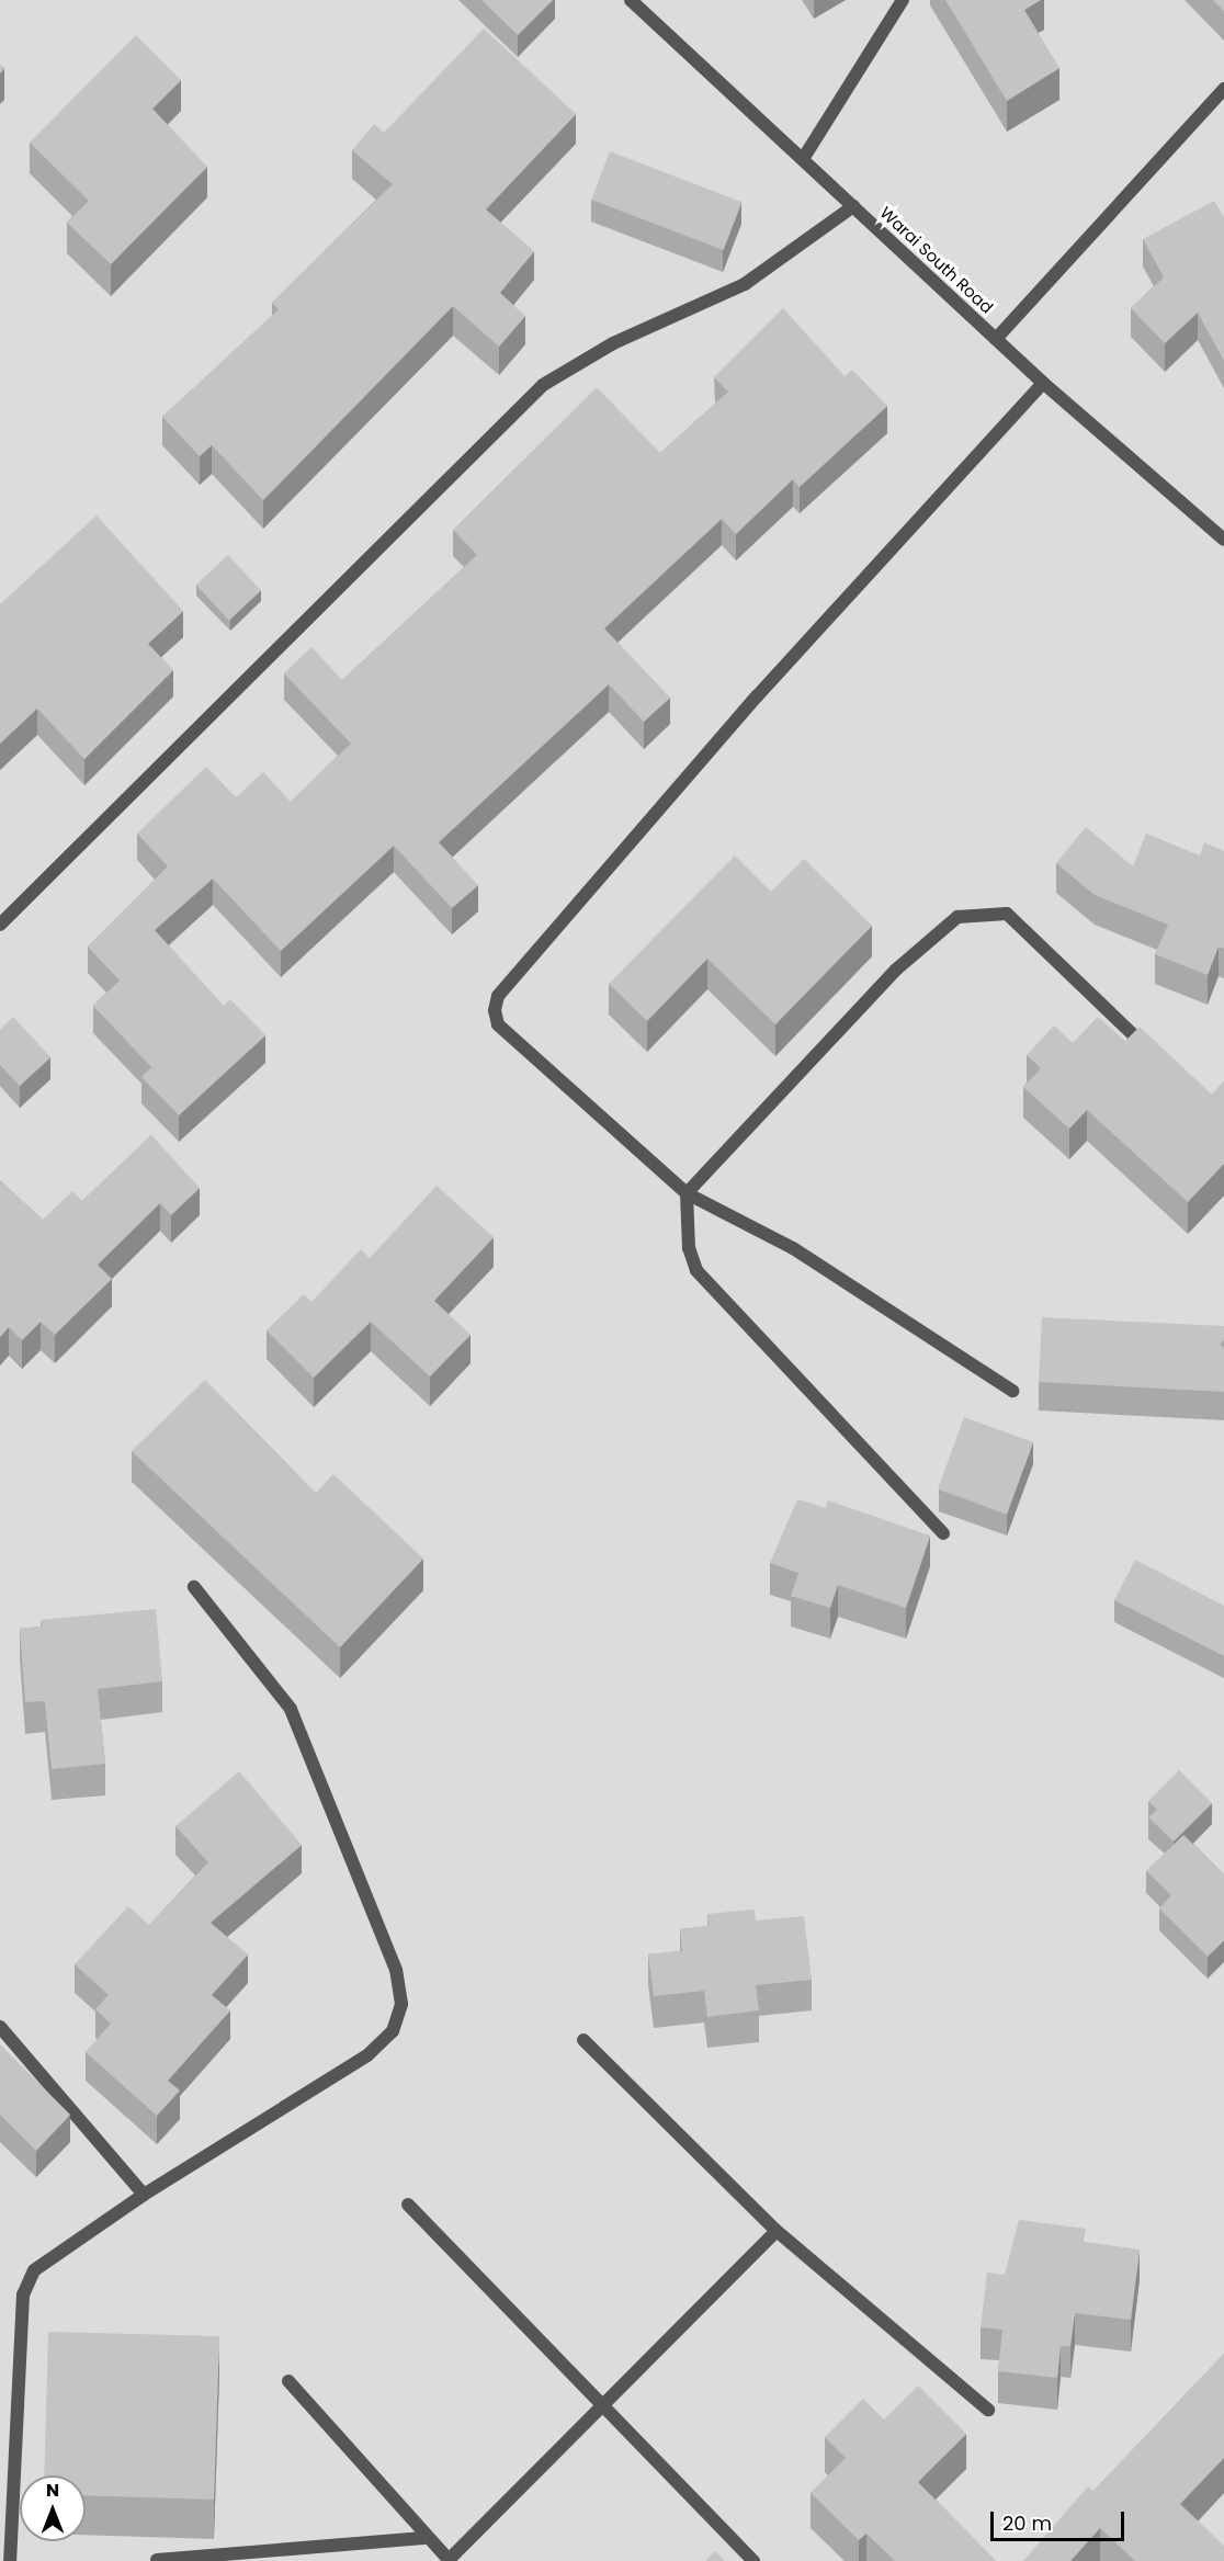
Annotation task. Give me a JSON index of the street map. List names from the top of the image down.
{
  "streets": {
    "street": ["Warai South Road"]
  },
  "scale_bar": "20 m",
  "north": "top"
}
